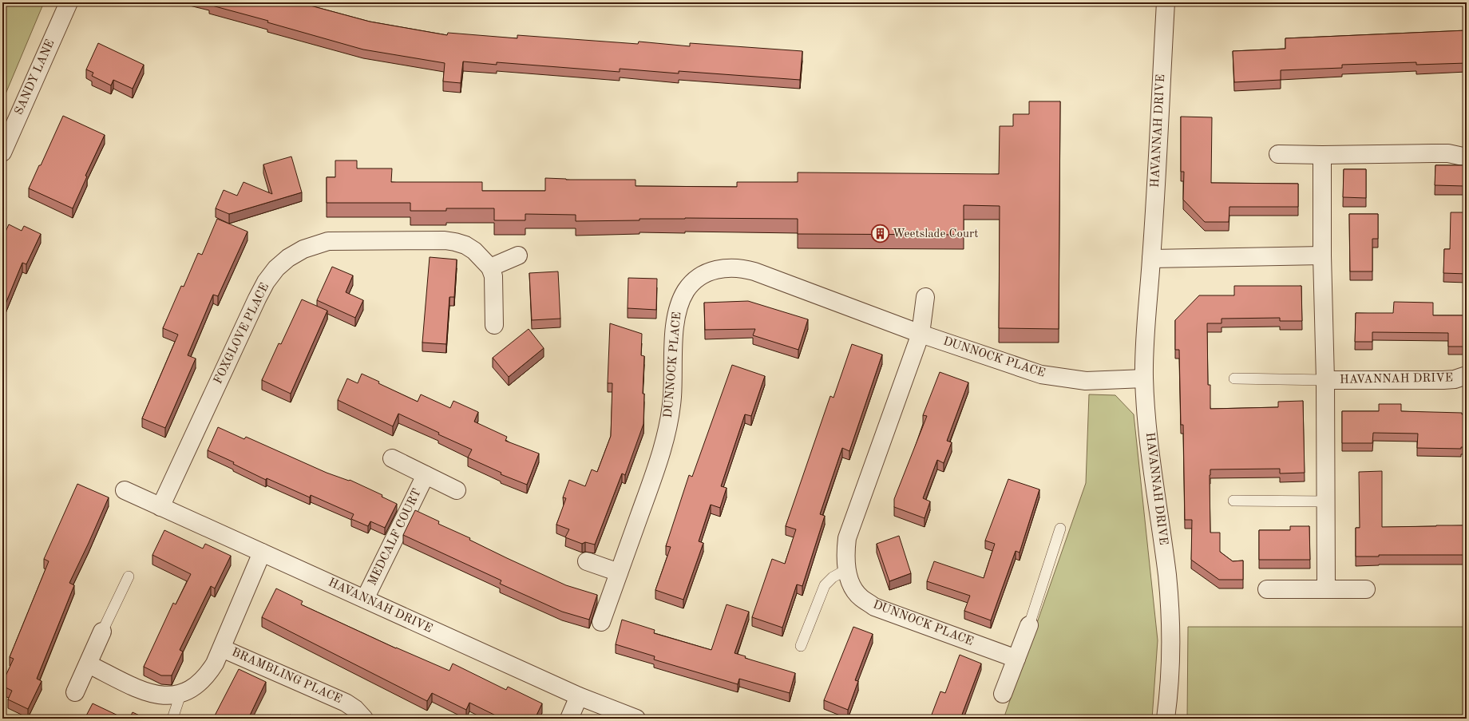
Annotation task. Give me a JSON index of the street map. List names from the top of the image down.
{
  "streets": {
    "street": [
      "SANDY LANE",
      "HAVANNAH DRIVE",
      "FOXGLOVE PLACE",
      "DUNNOCK PLACE",
      "MEDCALF COURT",
      "BRAMBLING PLACE"
    ]
  },
  "crossings": [
    ["HAVANNAH DRIVE", "FOXGLOVE PLACE"],
    ["HAVANNAH DRIVE", "DUNNOCK PLACE"],
    ["HAVANNAH DRIVE", "MEDCALF COURT"],
    ["HAVANNAH DRIVE", "BRAMBLING PLACE"]
  ],
  "places": {
    "building": ["Weetslade Court"]
  }
}
